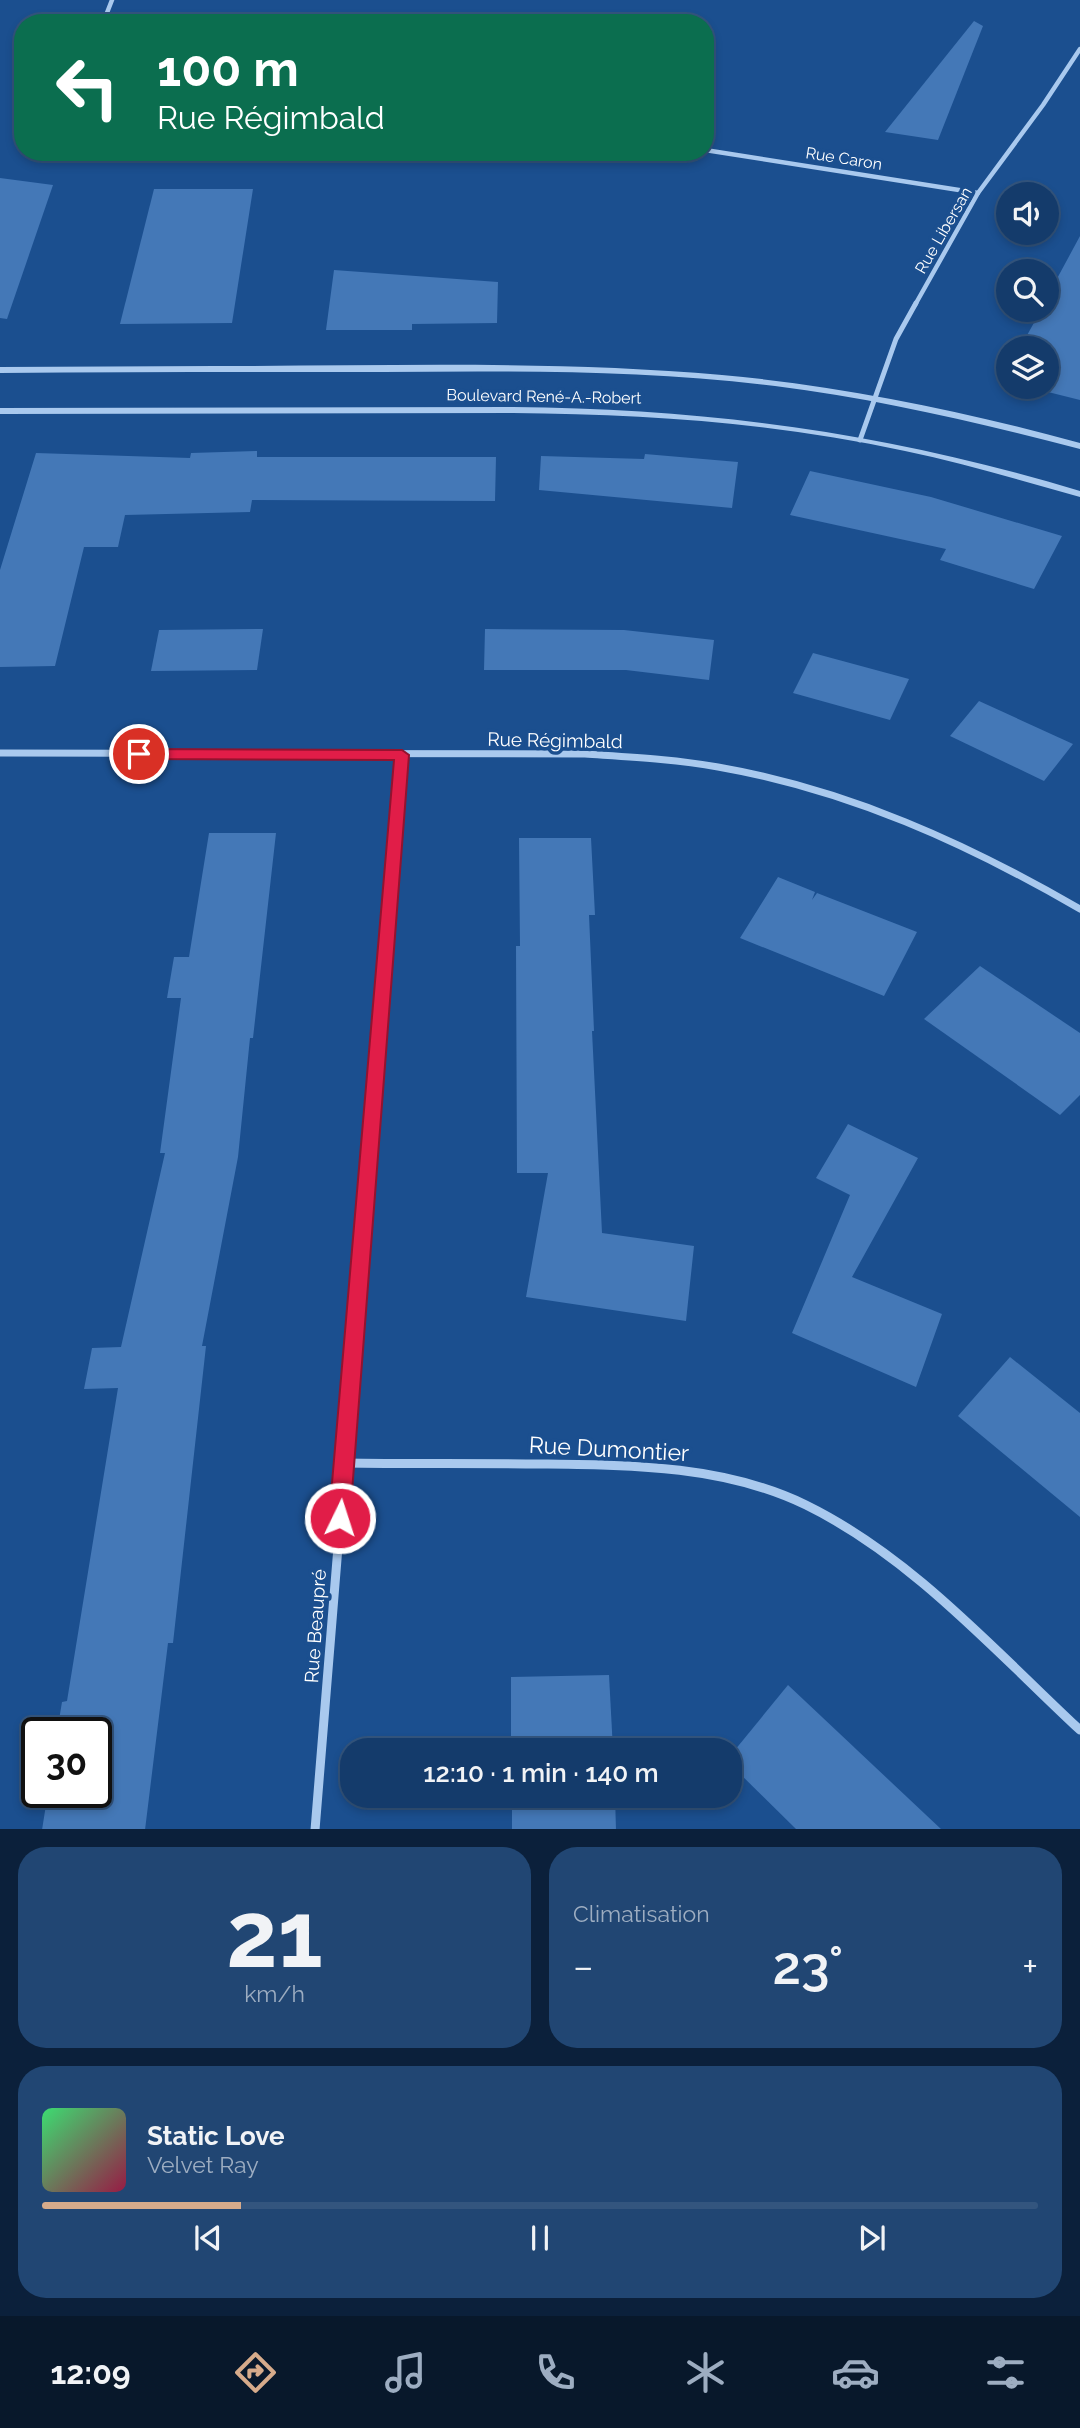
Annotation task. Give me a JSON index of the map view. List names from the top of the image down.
{
  "streets": {
    "street": [
      "Rue Caron",
      "Rue Libersan",
      "Boulevard René-A.-Robert",
      "Rue Régimbald",
      "Rue Dumontier",
      "Rue Beaupré"
    ]
  },
  "crossings": [
    ["Rue Caron", "Rue Libersan"],
    ["Rue Libersan", "Boulevard René-A.-Robert"],
    ["Rue Régimbald", "Rue Beaupré"],
    ["Rue Dumontier", "Rue Beaupré"]
  ],
  "page": {
    "turn": ["100 m", "Rue Régimbald"],
    "limit": "30",
    "trip": "12:10 · 1 min · 140 m",
    "tile": [
      ["21", "km/h"],
      "Climatisation"
    ],
    "heat": ["−", "23°", "+"],
    "song": ["Static Love", "Velvet Ray"],
    "tabs": "12:09"
  }
}
